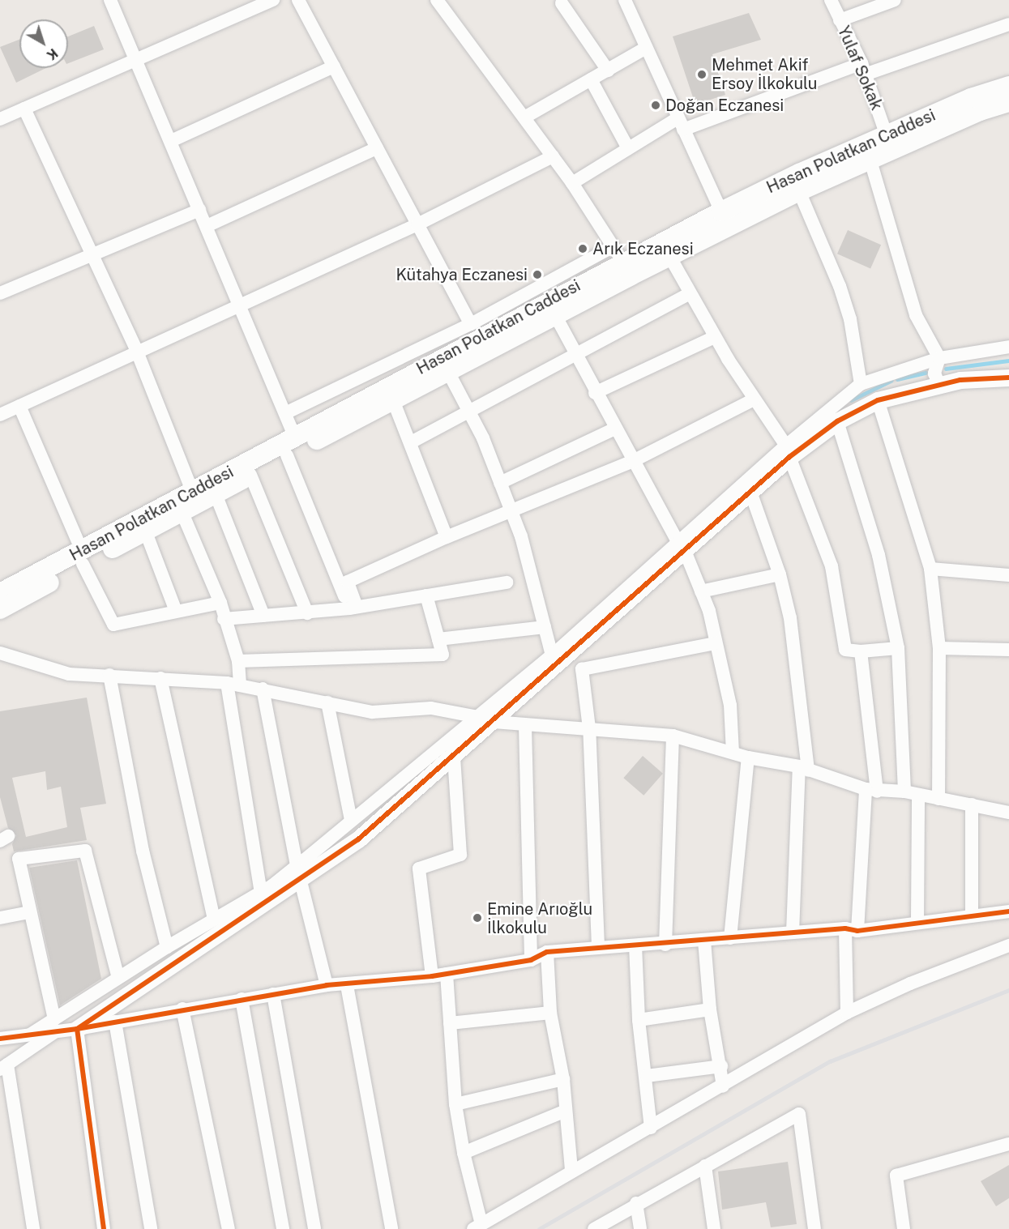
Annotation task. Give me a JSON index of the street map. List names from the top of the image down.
{
  "streets": {
    "main road": ["Hasan Polatkan Caddesi"],
    "street": ["Yulaf Sokak"]
  },
  "crossings": [
    ["Yulaf Sokak", "Hasan Polatkan Caddesi"]
  ],
  "places": [
    "Mehmet Akif Ersoy İlkokulu",
    "Doğan Eczanesi",
    "Arık Eczanesi",
    "Kütahya Eczanesi",
    "Emine Arıoğlu İlkokulu"
  ],
  "north": "bottom right"
}
